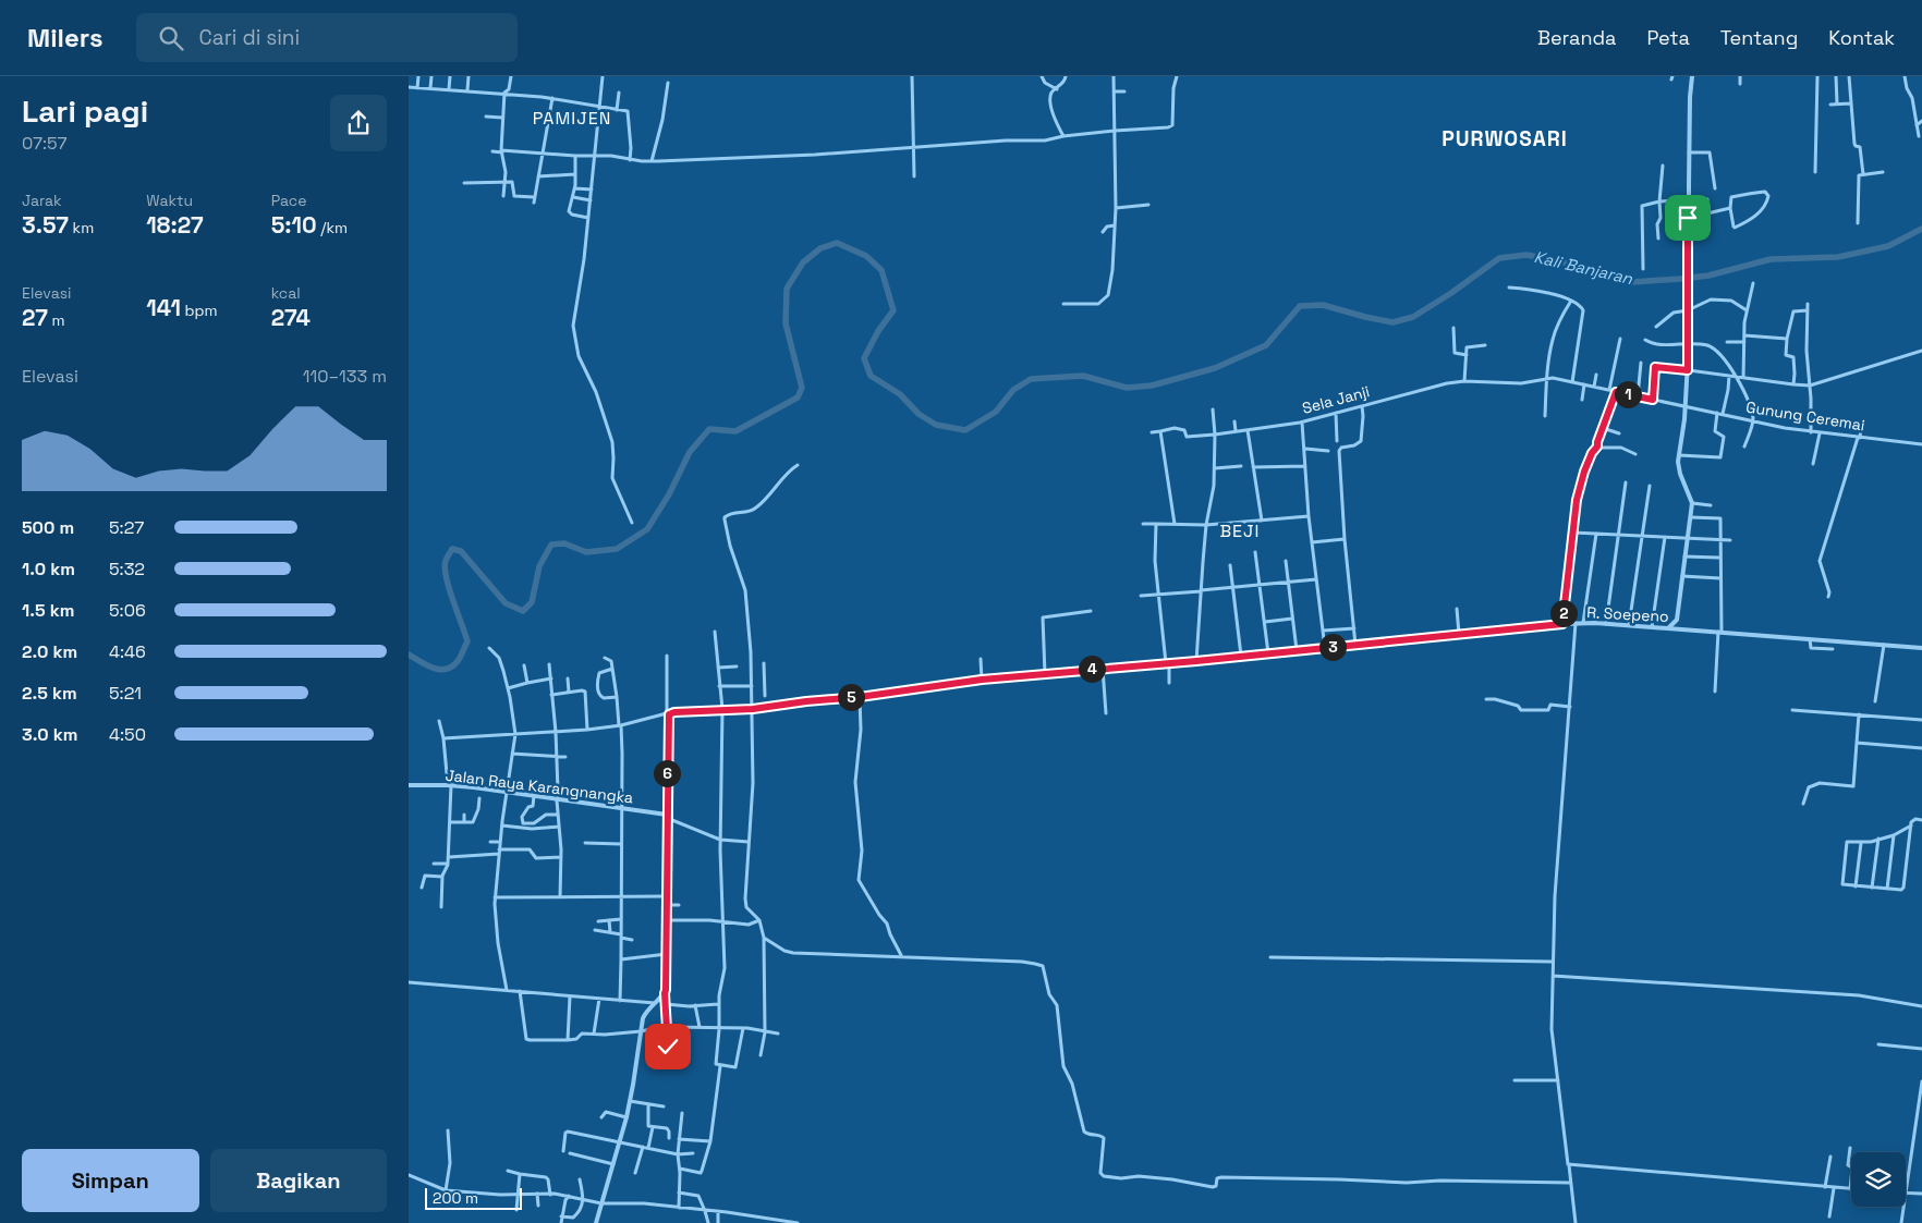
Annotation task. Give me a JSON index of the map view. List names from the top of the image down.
{
  "streets": {
    "street": [
      "Sela Janji",
      "Gunung Ceremai",
      "R. Soepeno",
      "Jalan Raya Karangnangka"
    ]
  },
  "crossings": [
    ["Sela Janji", "Gunung Ceremai"]
  ],
  "districts": ["PAMIJEN", "PURWOSARI", "BEJI"],
  "water": ["Kali Banjaran"],
  "scale_bar": "200 m",
  "page": {
    "header": "Milers",
    "search": "Cari di sini",
    "nav": [
      "Beranda",
      "Peta",
      "Tentang",
      "Kontak"
    ],
    "heading": ["Lari pagi", "07:57"],
    "stats": [
      ["Jarak", "3.57 km"],
      ["Waktu", "18:27"],
      ["Pace", "5:10 /km"],
      ["Elevasi", "27 m"],
      ["141 bpm"],
      ["kcal", "274"]
    ],
    "chart": ["Elevasi", "110–133 m"],
    "pins": [
      "1",
      "2",
      "3",
      "4",
      "5",
      "6"
    ],
    "list": [
      {
        "name": "500 m",
        "note": "5:27"
      },
      {
        "name": "1.0 km",
        "note": "5:32"
      },
      {
        "name": "1.5 km",
        "note": "5:06"
      },
      {
        "name": "2.0 km",
        "note": "4:46"
      },
      {
        "name": "2.5 km",
        "note": "5:21"
      },
      {
        "name": "3.0 km",
        "note": "4:50"
      }
    ],
    "buttons": ["Simpan", "Bagikan"],
    "scale": "200 m"
  }
}
